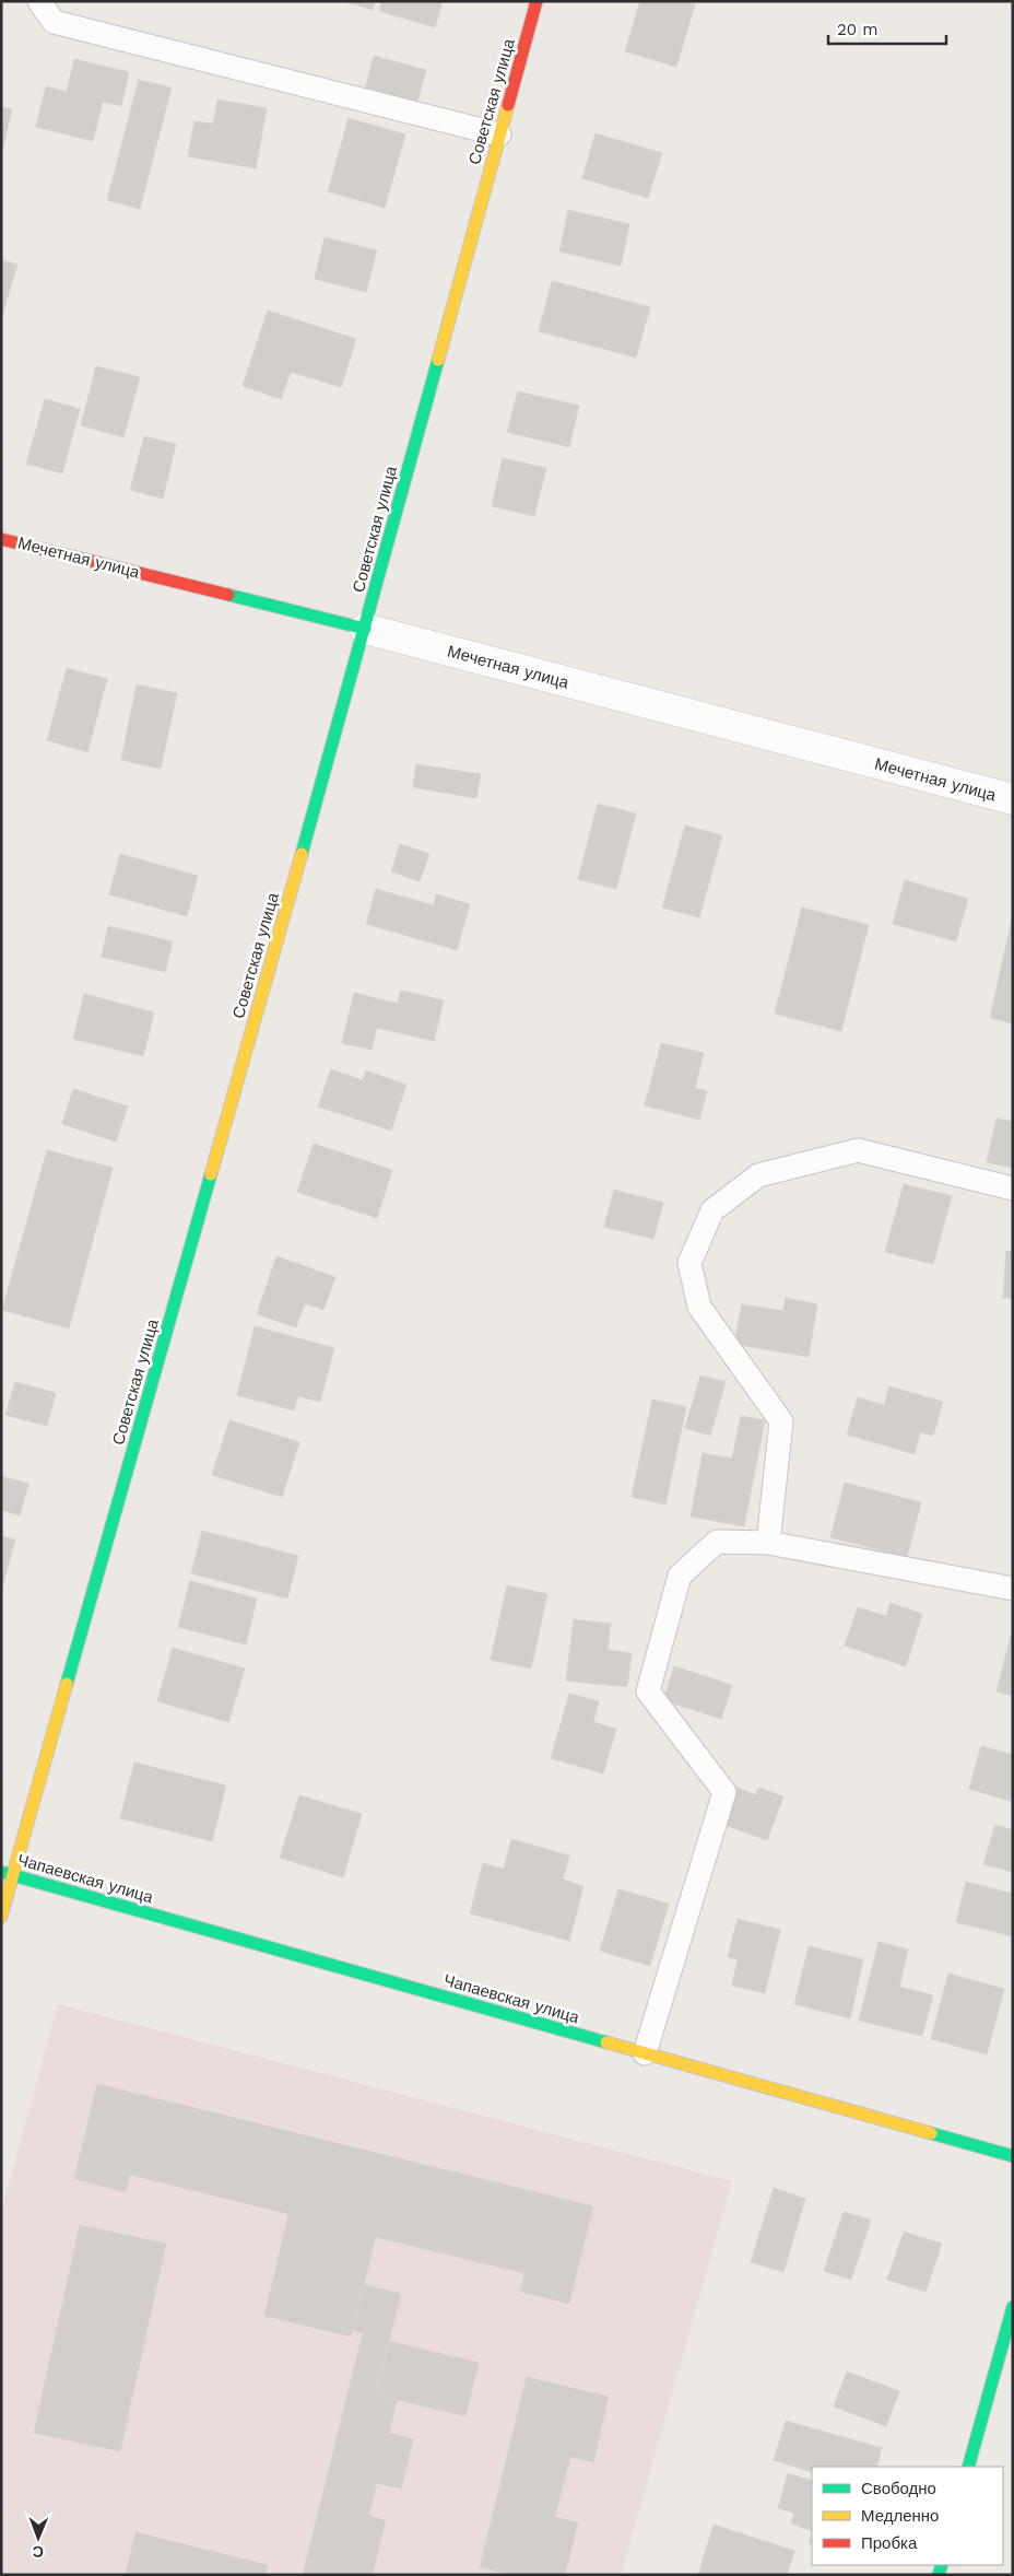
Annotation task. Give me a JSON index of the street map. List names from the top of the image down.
{
  "streets": {
    "main road": ["Советская улица", "Мечетная улица", "Чапаевская улица"]
  },
  "crossings": [
    ["Советская улица", "Мечетная улица"],
    ["Советская улица", "Чапаевская улица"]
  ],
  "legend": ["Свободно", "Медленно", "Пробка"],
  "scale_bar": "20 m",
  "north": "bottom"
}
